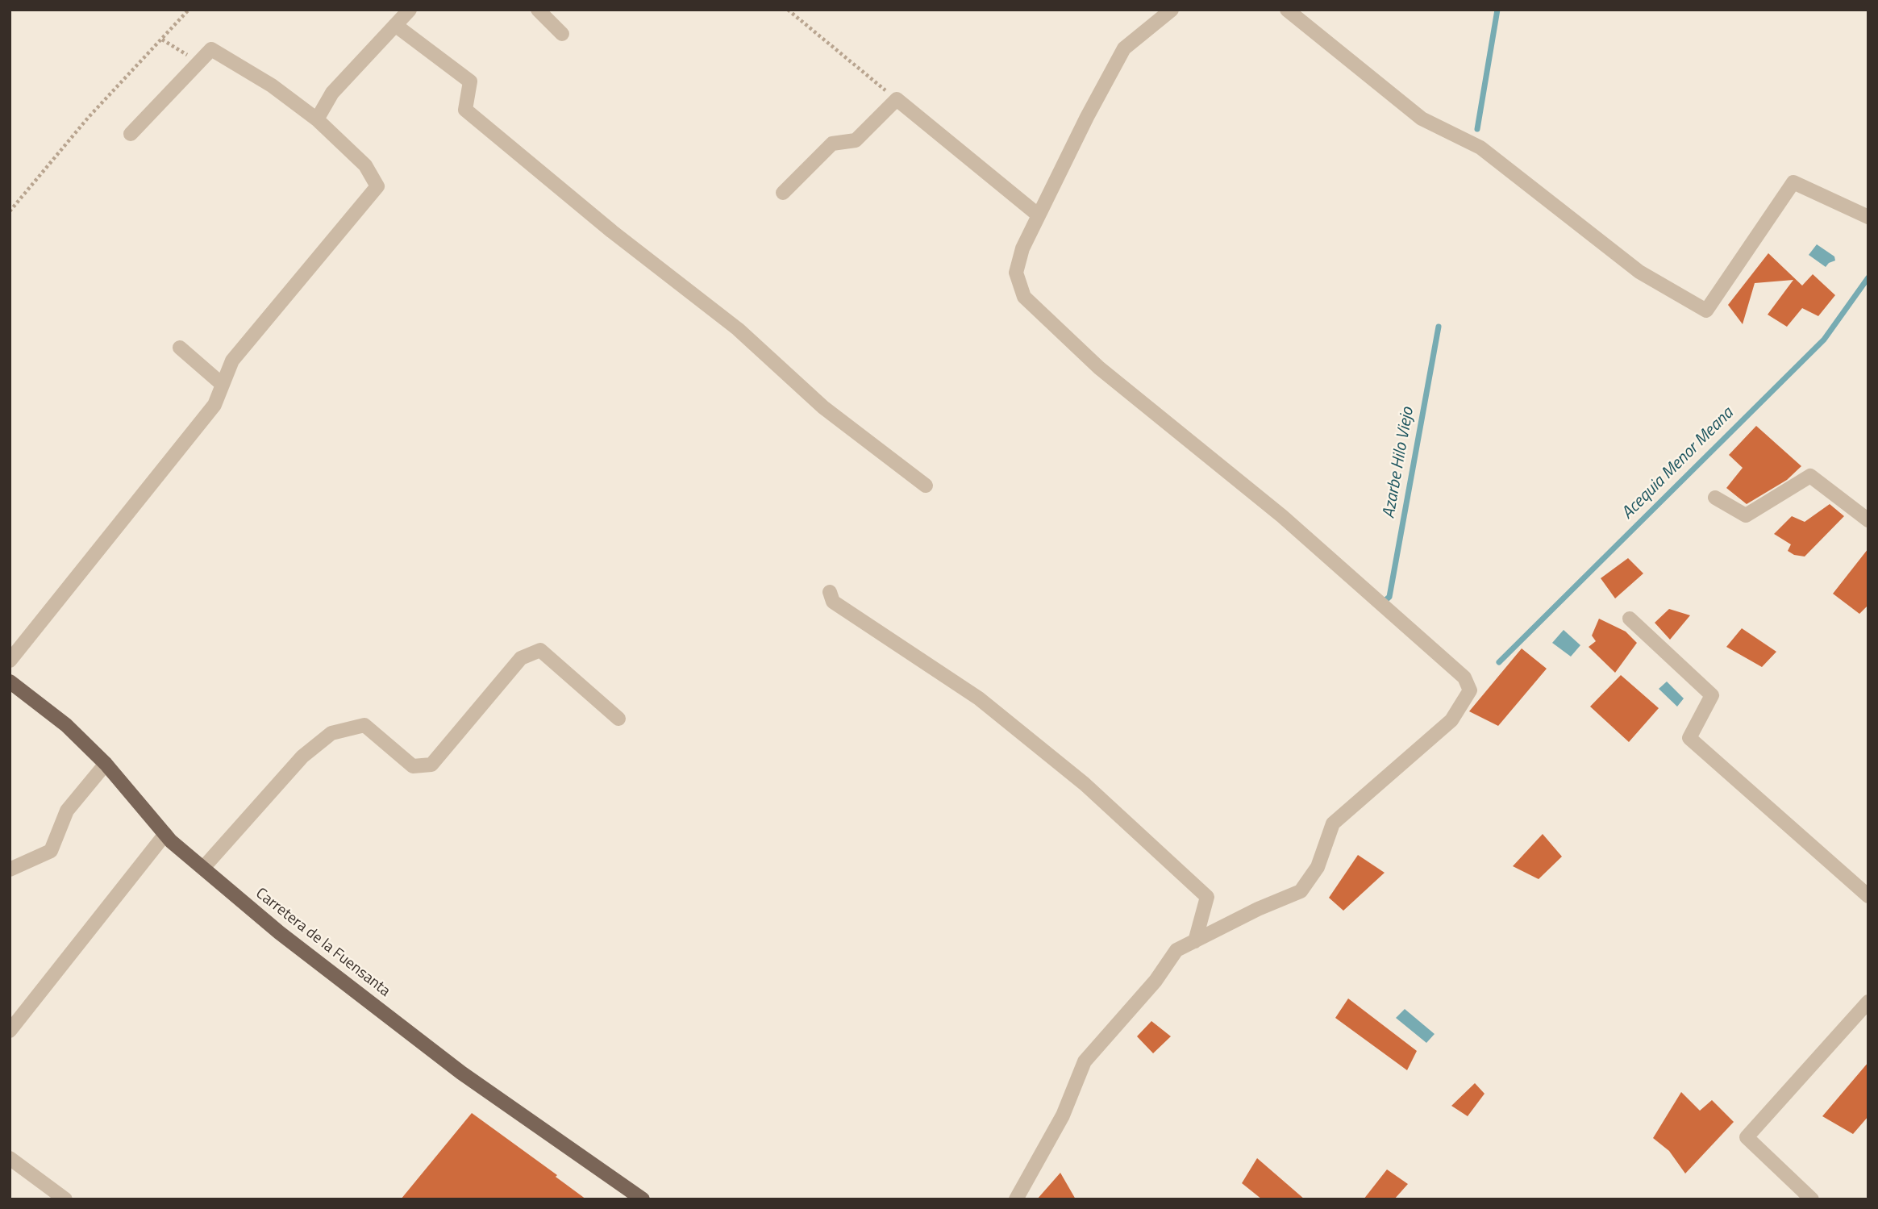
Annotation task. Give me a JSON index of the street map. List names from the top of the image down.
{
  "streets": {
    "main road": ["Carretera de la Fuensanta"]
  },
  "water": ["Azarbe Hilo Viejo", "Acequia Menor Meana"]
}
